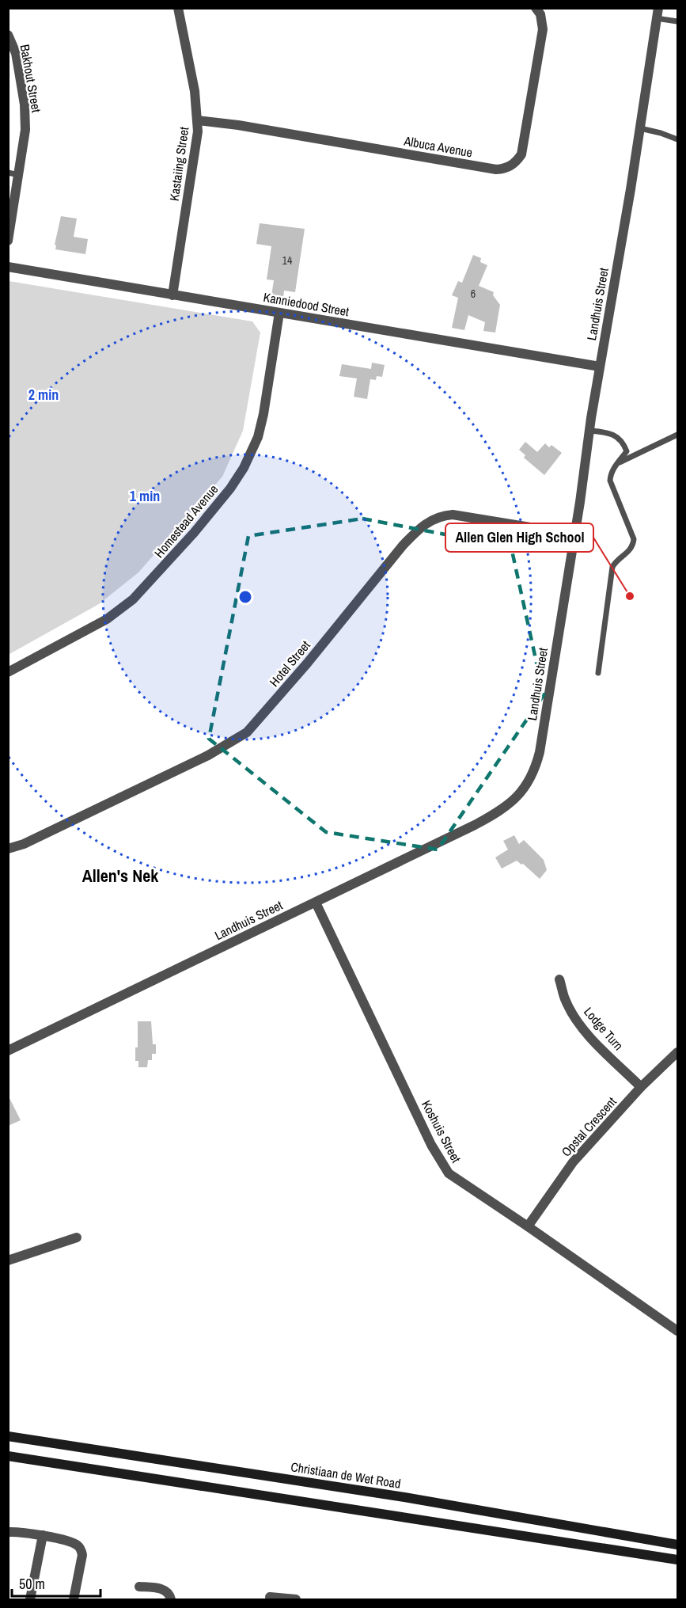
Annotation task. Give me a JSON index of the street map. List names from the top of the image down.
{
  "streets": {
    "main road": ["Christiaan de Wet Road"],
    "street": [
      "Bakhout Street",
      "Albuca Avenue",
      "Kastaiing Street",
      "Kanniedood Street",
      "Landhuis Street",
      "Homestead Avenue",
      "Hotel Street",
      "Lodge Turn",
      "Opstal Crescent",
      "Koshuis Street"
    ]
  },
  "crossings": [
    ["Albuca Avenue", "Kastaiing Street"],
    ["Kastaiing Street", "Kanniedood Street"],
    ["Kanniedood Street", "Landhuis Street"],
    ["Kanniedood Street", "Homestead Avenue"],
    ["Landhuis Street", "Hotel Street"],
    ["Landhuis Street", "Koshuis Street"],
    ["Lodge Turn", "Opstal Crescent"],
    ["Opstal Crescent", "Koshuis Street"]
  ],
  "districts": ["Allen's Nek"],
  "places": ["Allen Glen High School"],
  "house_numbers": ["14", "6"],
  "scale_bar": "50 m",
  "rings": ["2 min", "1 min"]
}
